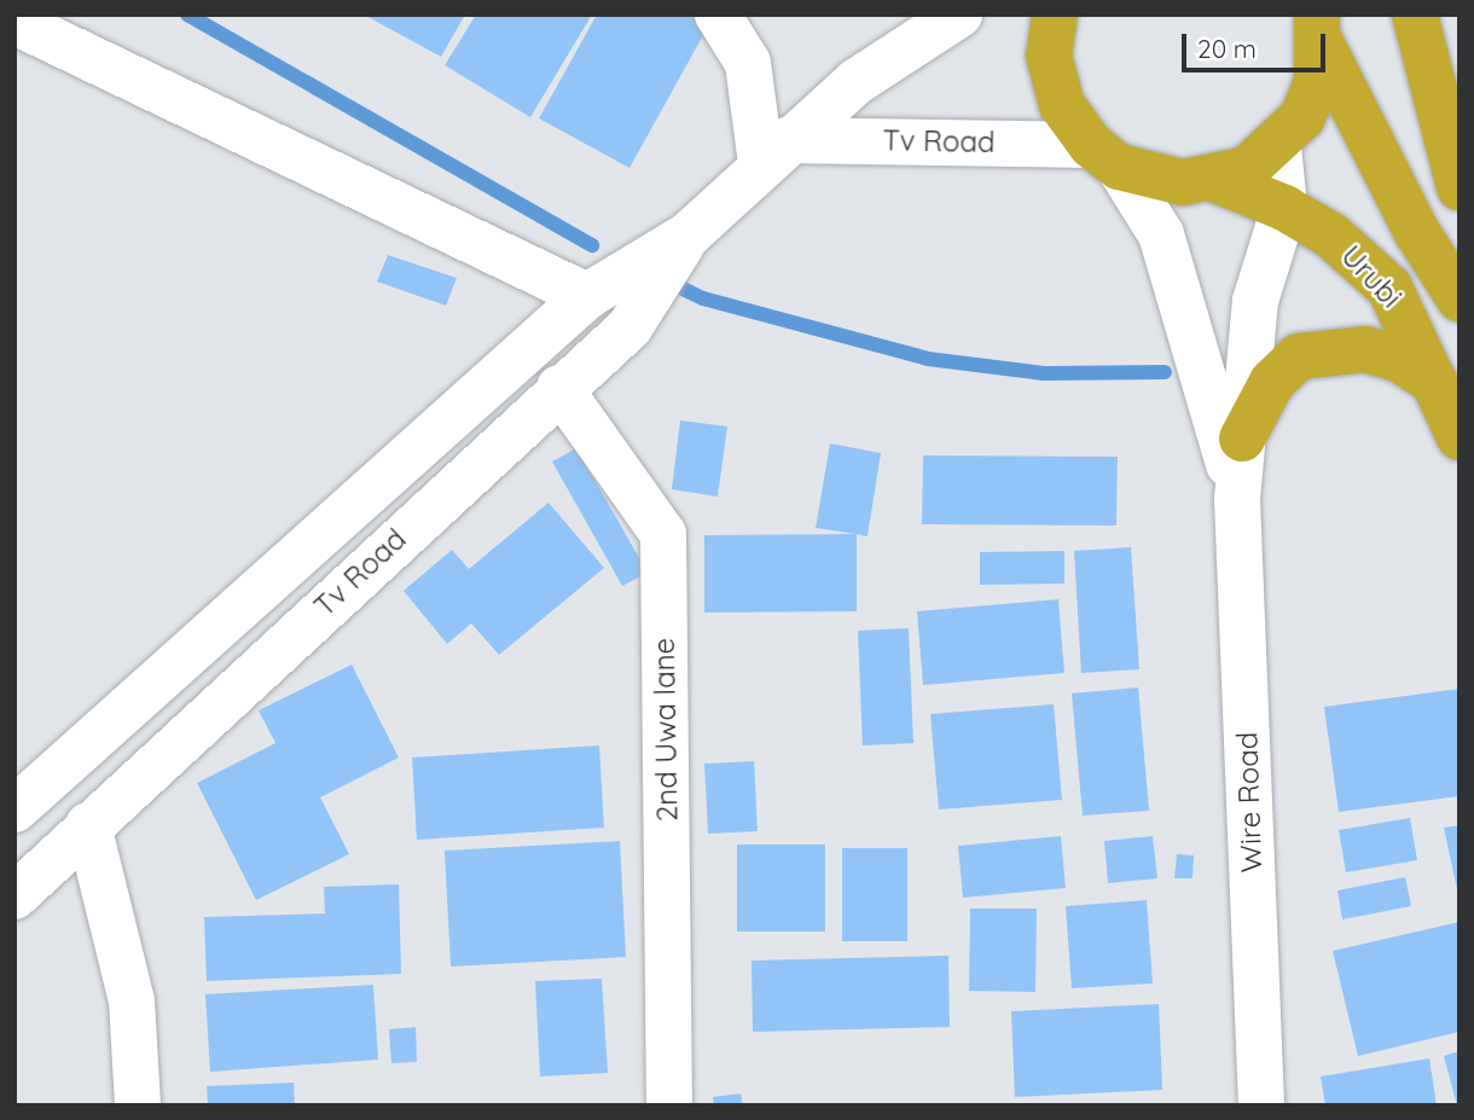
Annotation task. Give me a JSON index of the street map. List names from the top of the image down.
{
  "streets": {
    "highway": ["Urubi"],
    "street": ["Tv Road", "2nd Uwa lane", "Wire Road"]
  },
  "crossings": [
    ["Tv Road", "2nd Uwa lane"],
    ["Tv Road", "Wire Road"],
    ["Urubi", "Wire Road"]
  ],
  "scale_bar": "20 m"
}
